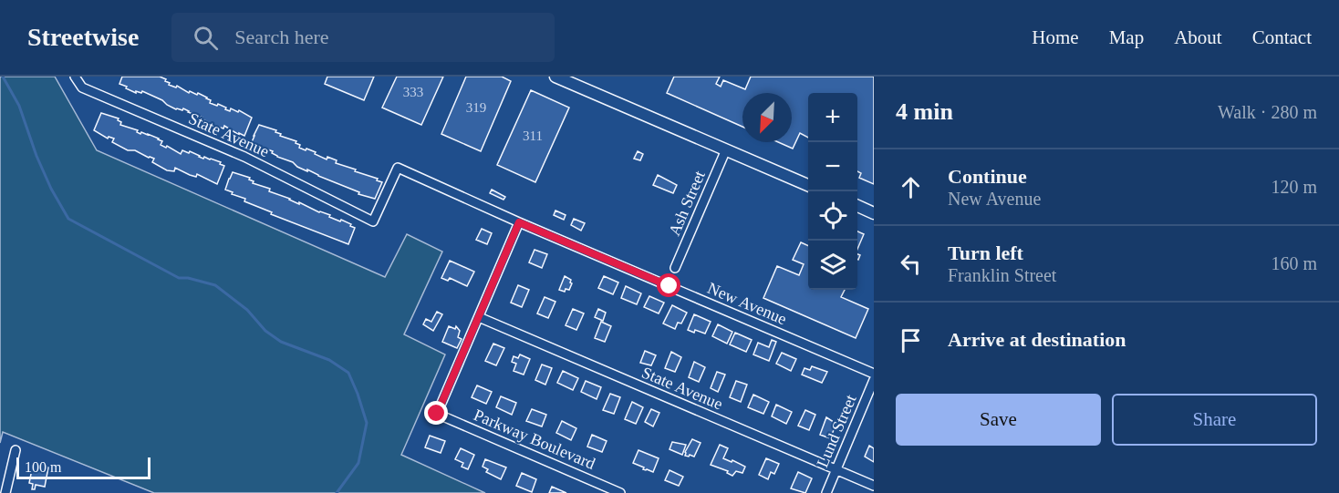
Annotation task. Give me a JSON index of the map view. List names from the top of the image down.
{
  "streets": {
    "street": [
      "State Avenue",
      "Ash Street",
      "New Avenue",
      "Lund Street",
      "Parkway Boulevard"
    ]
  },
  "crossings": [
    ["State Avenue", "New Avenue"],
    ["State Avenue", "Lund Street"],
    ["State Avenue", "Parkway Boulevard"]
  ],
  "house_numbers": ["333", "319", "311"],
  "scale_bar": "100 m",
  "north": "bottom left",
  "page": {
    "header": "Streetwise",
    "search": "Search here",
    "nav": [
      "Home",
      "Map",
      "About",
      "Contact"
    ],
    "heading": ["4 min", "Walk · 280 m"],
    "map_buttons": ["+", "−"],
    "list": [
      ["Continue", "New Avenue", "120 m"],
      ["Turn left", "Franklin Street", "160 m"],
      "Arrive at destination"
    ],
    "buttons": ["Save", "Share"],
    "scale": "100 m"
  }
}
